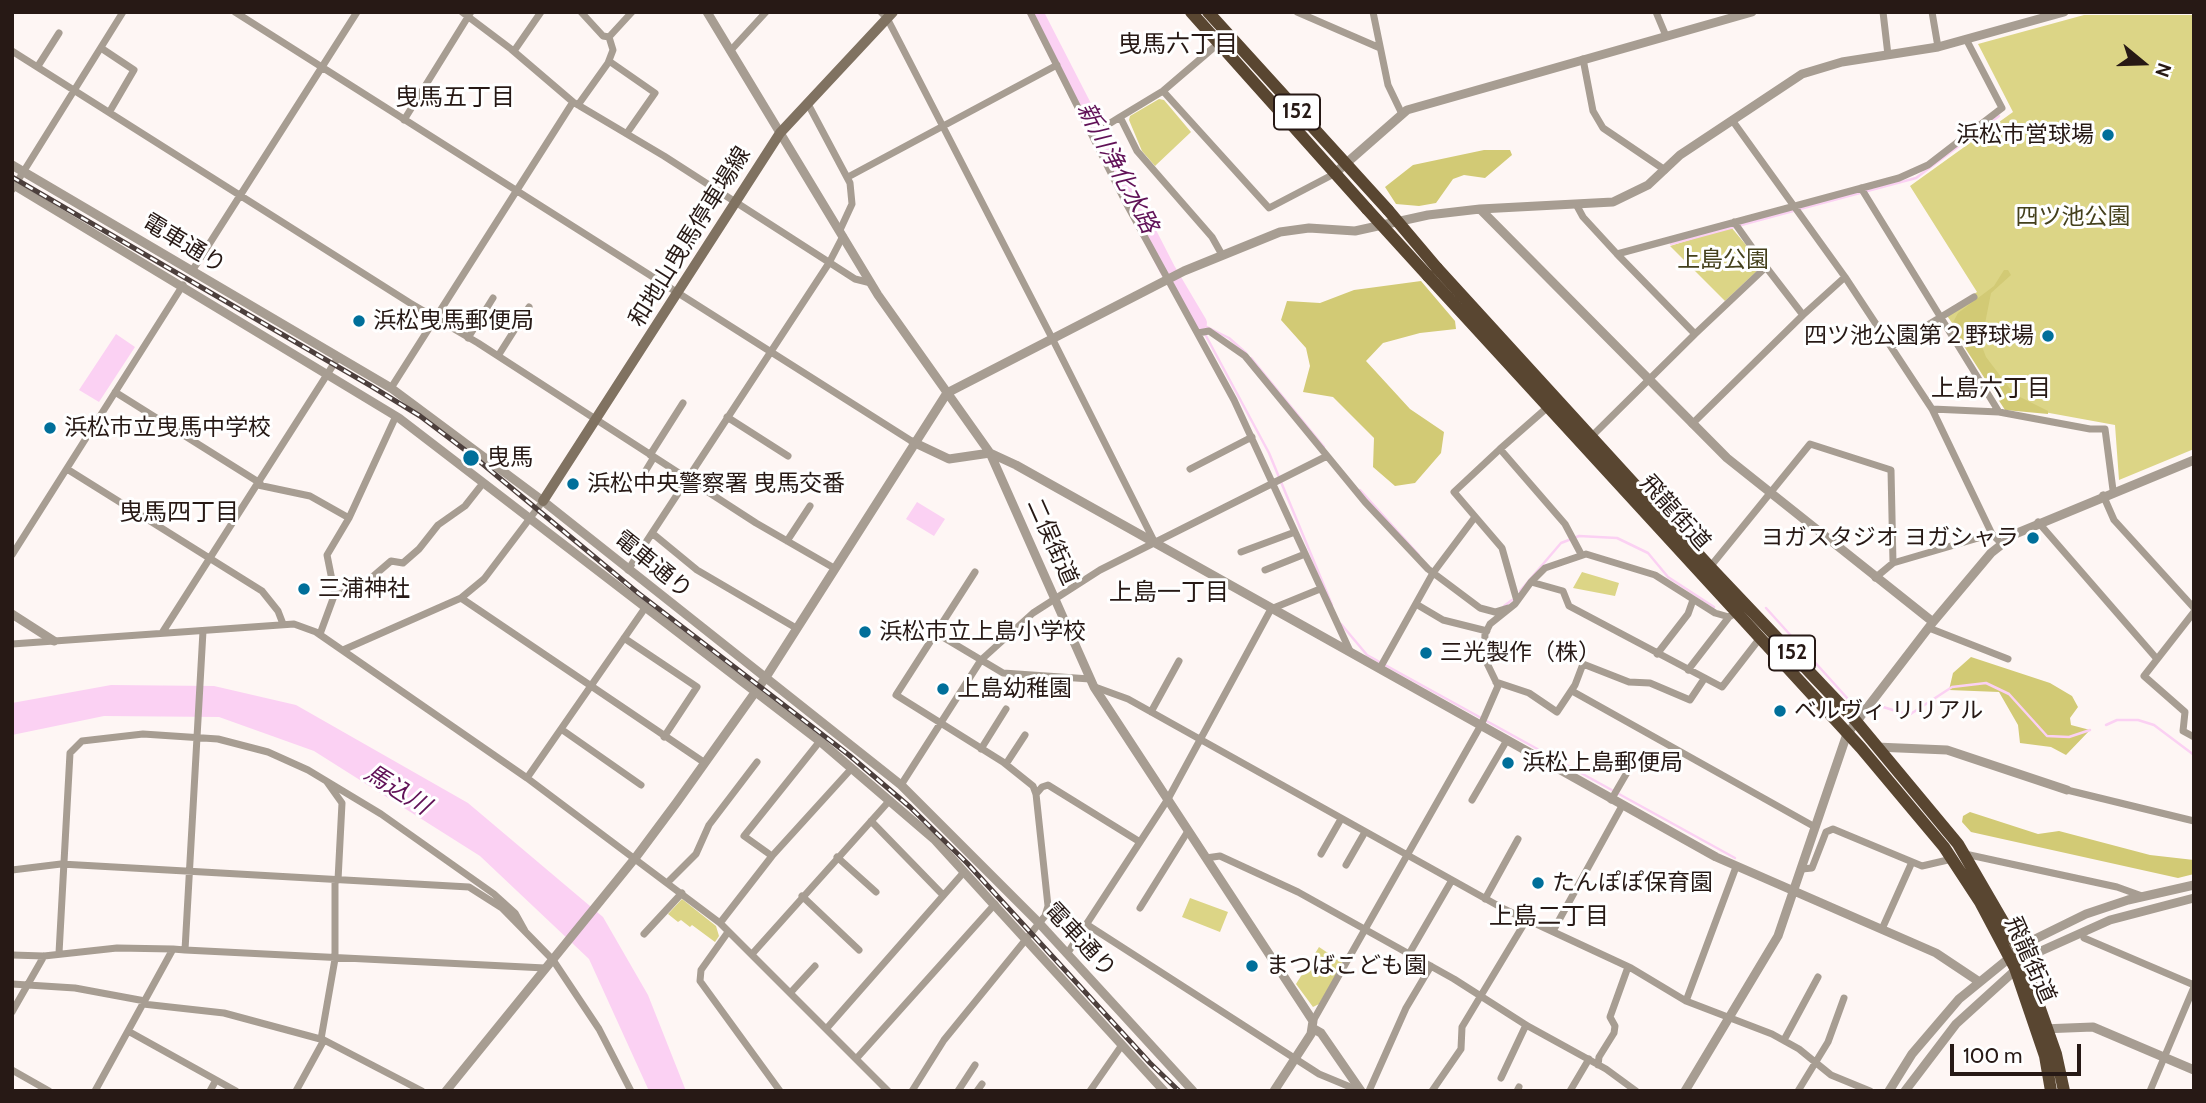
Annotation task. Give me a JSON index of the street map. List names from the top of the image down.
{
  "streets": {
    "highway": ["152", "飛龍街道"],
    "main road": ["和地山曳馬停車場線"],
    "street": ["電車通り", "二俣街道"]
  },
  "crossings": [
    ["和地山曳馬停車場線", "電車通り"],
    ["和地山曳馬停車場線", "二俣街道"]
  ],
  "districts": [
    "曳馬六丁目",
    "曳馬五丁目",
    "上島六丁目",
    "曳馬四丁目",
    "上島一丁目",
    "上島二丁目"
  ],
  "water": ["新川浄化水路", "馬込川"],
  "parks": ["四ツ池公園", "上島公園"],
  "places": [
    "浜松市営球場",
    "浜松曳馬郵便局",
    "四ツ池公園第２野球場",
    "浜松市立曳馬中学校",
    "曳馬",
    "浜松中央警察署 曳馬交番",
    "ヨガスタジオ ヨガシャラ",
    "三浦神社",
    "浜松市立上島小学校",
    "三光製作（株）",
    "上島幼稚園",
    "ベルヴィ リリアル",
    "浜松上島郵便局",
    "たんぽぽ保育園",
    "まつばこども園"
  ],
  "scale_bar": "100 m",
  "north": "right"
}
